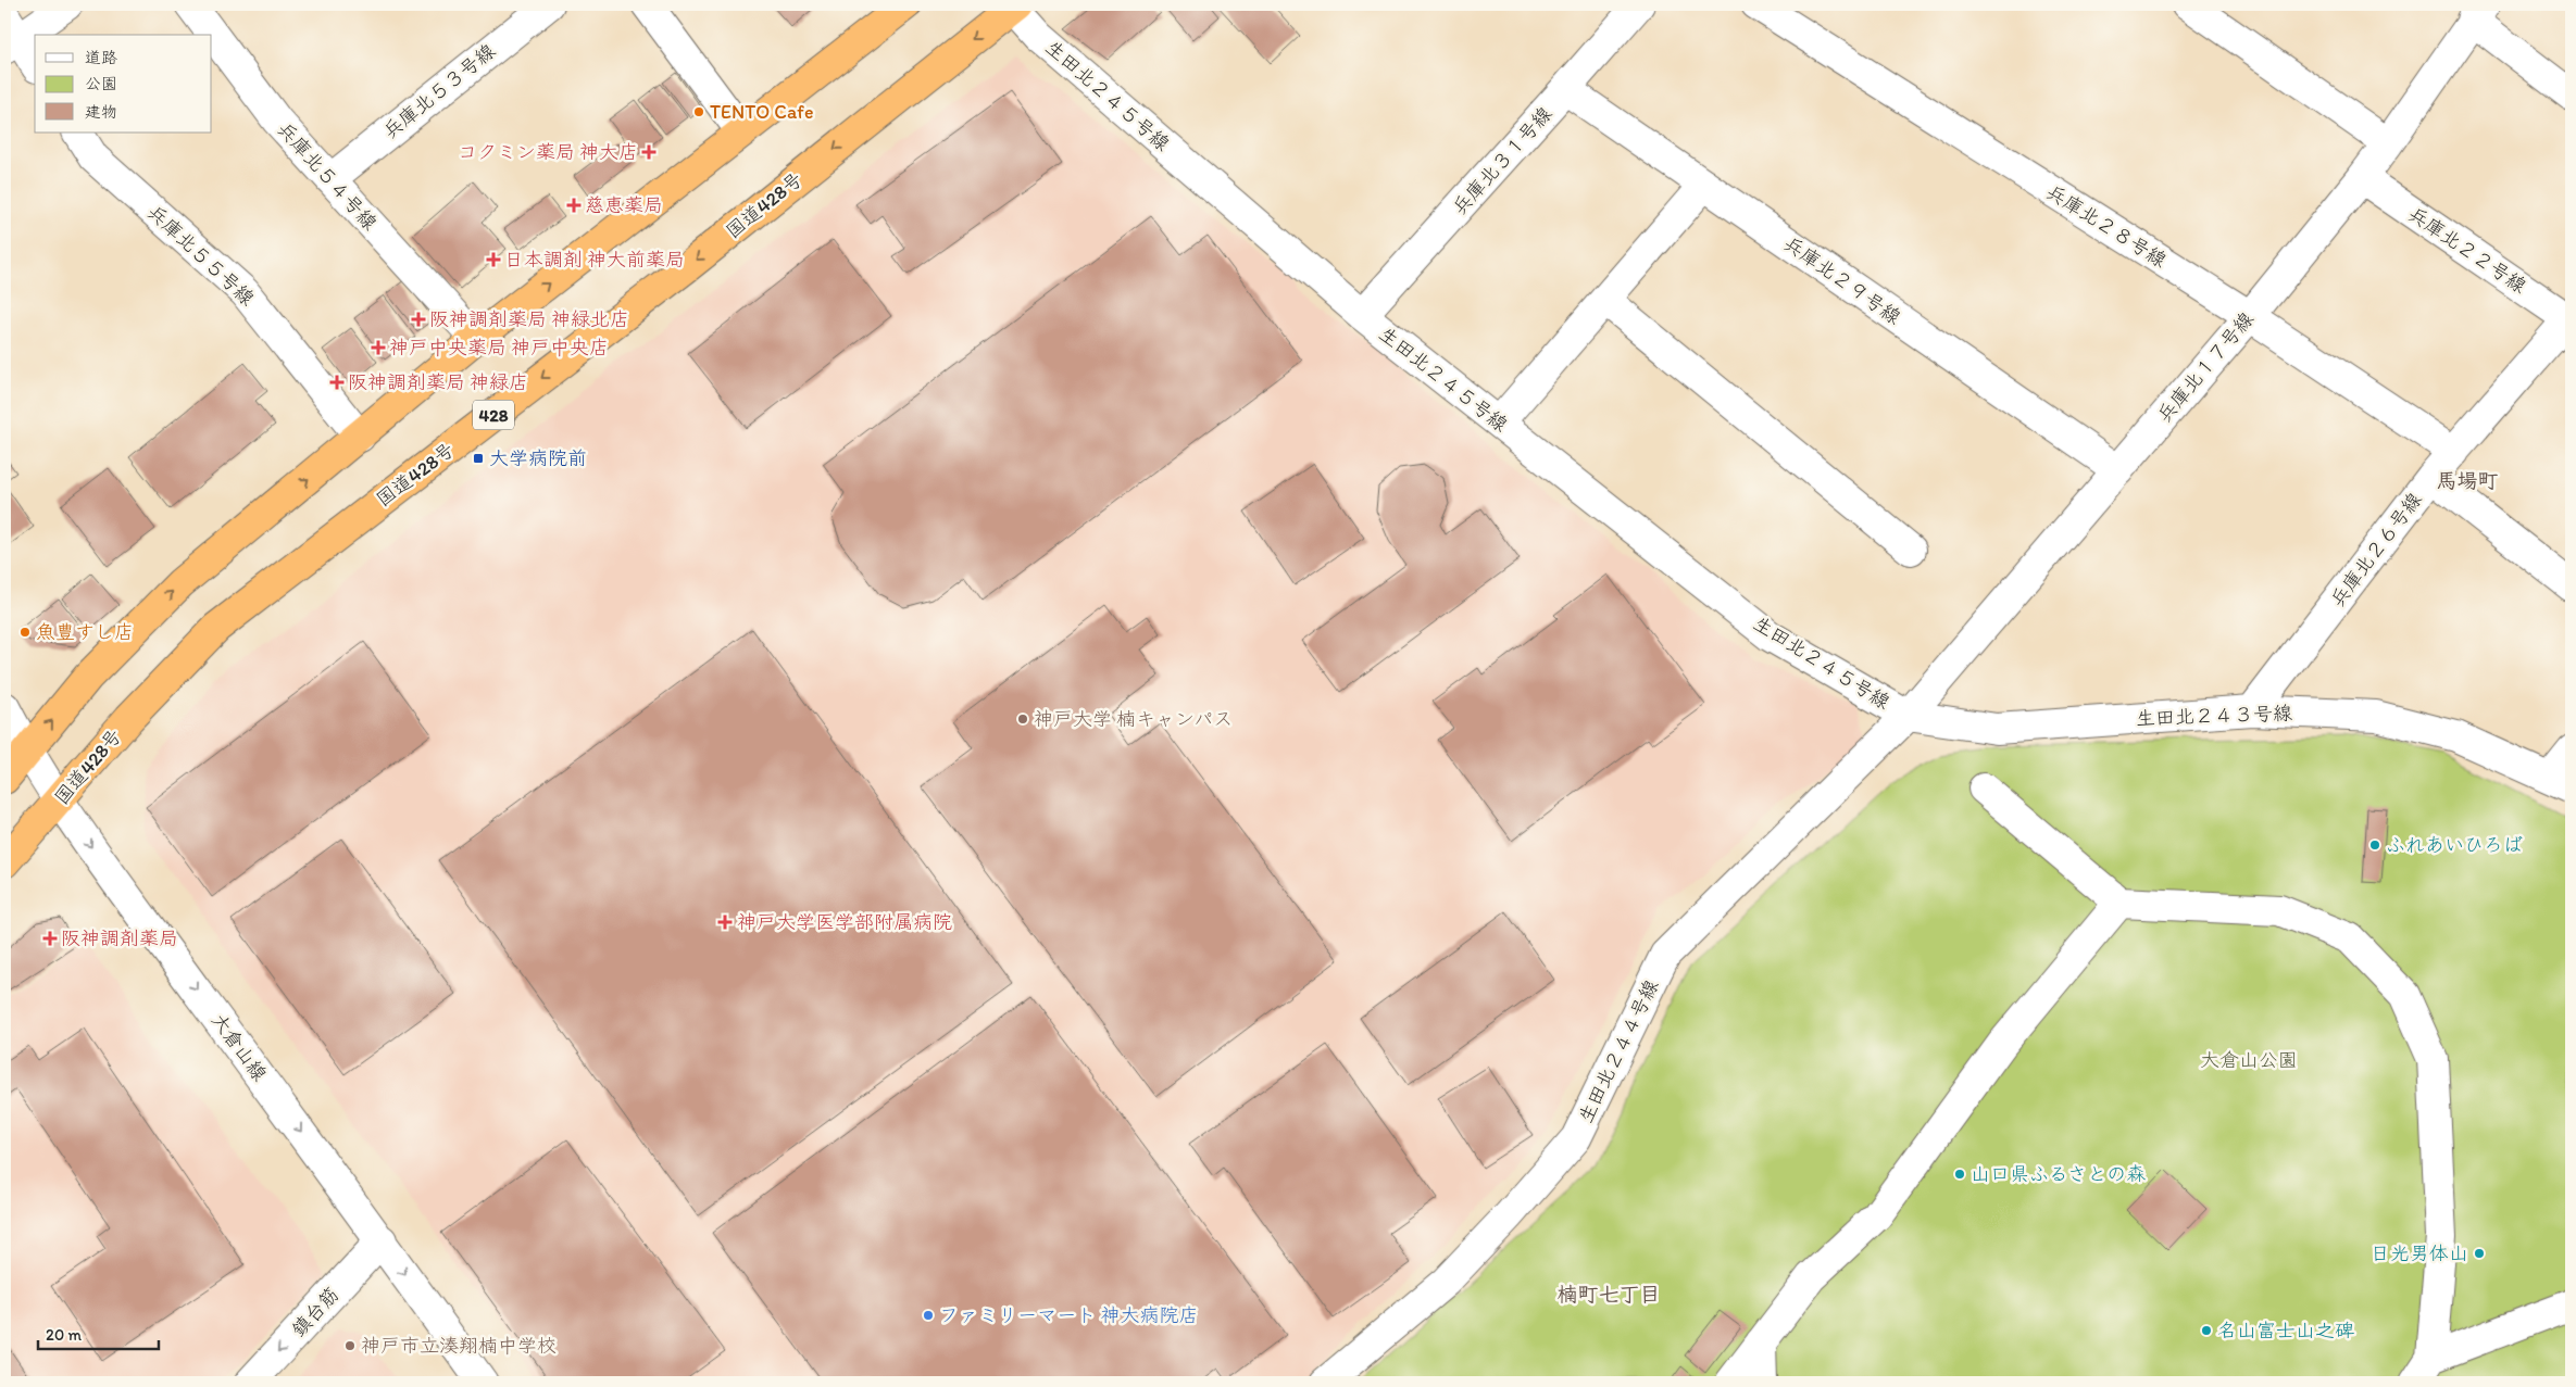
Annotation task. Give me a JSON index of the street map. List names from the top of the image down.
{
  "streets": {
    "highway": ["国道428号", "428"],
    "street": [
      "兵庫北５３号線",
      "生田北２４５号線",
      "兵庫北３１号線",
      "兵庫北５４号線",
      "兵庫北２８号線",
      "兵庫北２２号線",
      "兵庫北５５号線",
      "兵庫北２９号線",
      "兵庫北１７号線",
      "兵庫北２６号線",
      "生田北２４３号線",
      "大倉山線",
      "生田北２４４号線",
      "鎮台筋"
    ]
  },
  "crossings": [
    ["兵庫北５３号線", "兵庫北５４号線"],
    ["生田北２４５号線", "兵庫北３１号線"],
    ["生田北２４５号線", "国道428号"],
    ["生田北２４５号線", "兵庫北１７号線"],
    ["生田北２４５号線", "生田北２４３号線"],
    ["生田北２４５号線", "生田北２４４号線"],
    ["兵庫北３１号線", "兵庫北２９号線"],
    ["国道428号", "大倉山線"],
    ["兵庫北２８号線", "兵庫北１７号線"],
    ["兵庫北２８号線", "兵庫北２６号線"],
    ["兵庫北２２号線", "兵庫北１７号線"],
    ["兵庫北２２号線", "兵庫北２６号線"],
    ["兵庫北２９号線", "兵庫北１７号線"],
    ["兵庫北１７号線", "生田北２４３号線"],
    ["兵庫北１７号線", "生田北２４４号線"],
    ["兵庫北２６号線", "生田北２４３号線"],
    ["生田北２４３号線", "生田北２４４号線"],
    ["大倉山線", "鎮台筋"]
  ],
  "one_way": ["大倉山線", "鎮台筋"],
  "districts": ["馬場町", "楠町七丁目"],
  "parks": ["大倉山公園"],
  "places": {
    "other": [
      "TENTO Cafe",
      "魚豊すし店",
      "神戸大学 楠キャンパス",
      "ふれあいひろば",
      "山口県ふるさとの森",
      "日光男体山",
      "ファミリーマート 神大病院店",
      "名山富士山之碑",
      "神戸市立湊翔楠中学校"
    ],
    "health": [
      "コクミン薬局 神大店",
      "慈恵薬局",
      "日本調剤 神大前薬局",
      "阪神調剤薬局 神緑北店",
      "神戸中央薬局 神戸中央店",
      "阪神調剤薬局 神緑店",
      "神戸大学医学部附属病院",
      "阪神調剤薬局"
    ],
    "transit": ["大学病院前"]
  },
  "legend": ["道路", "公園", "建物"],
  "scale_bar": "20 m"
}
